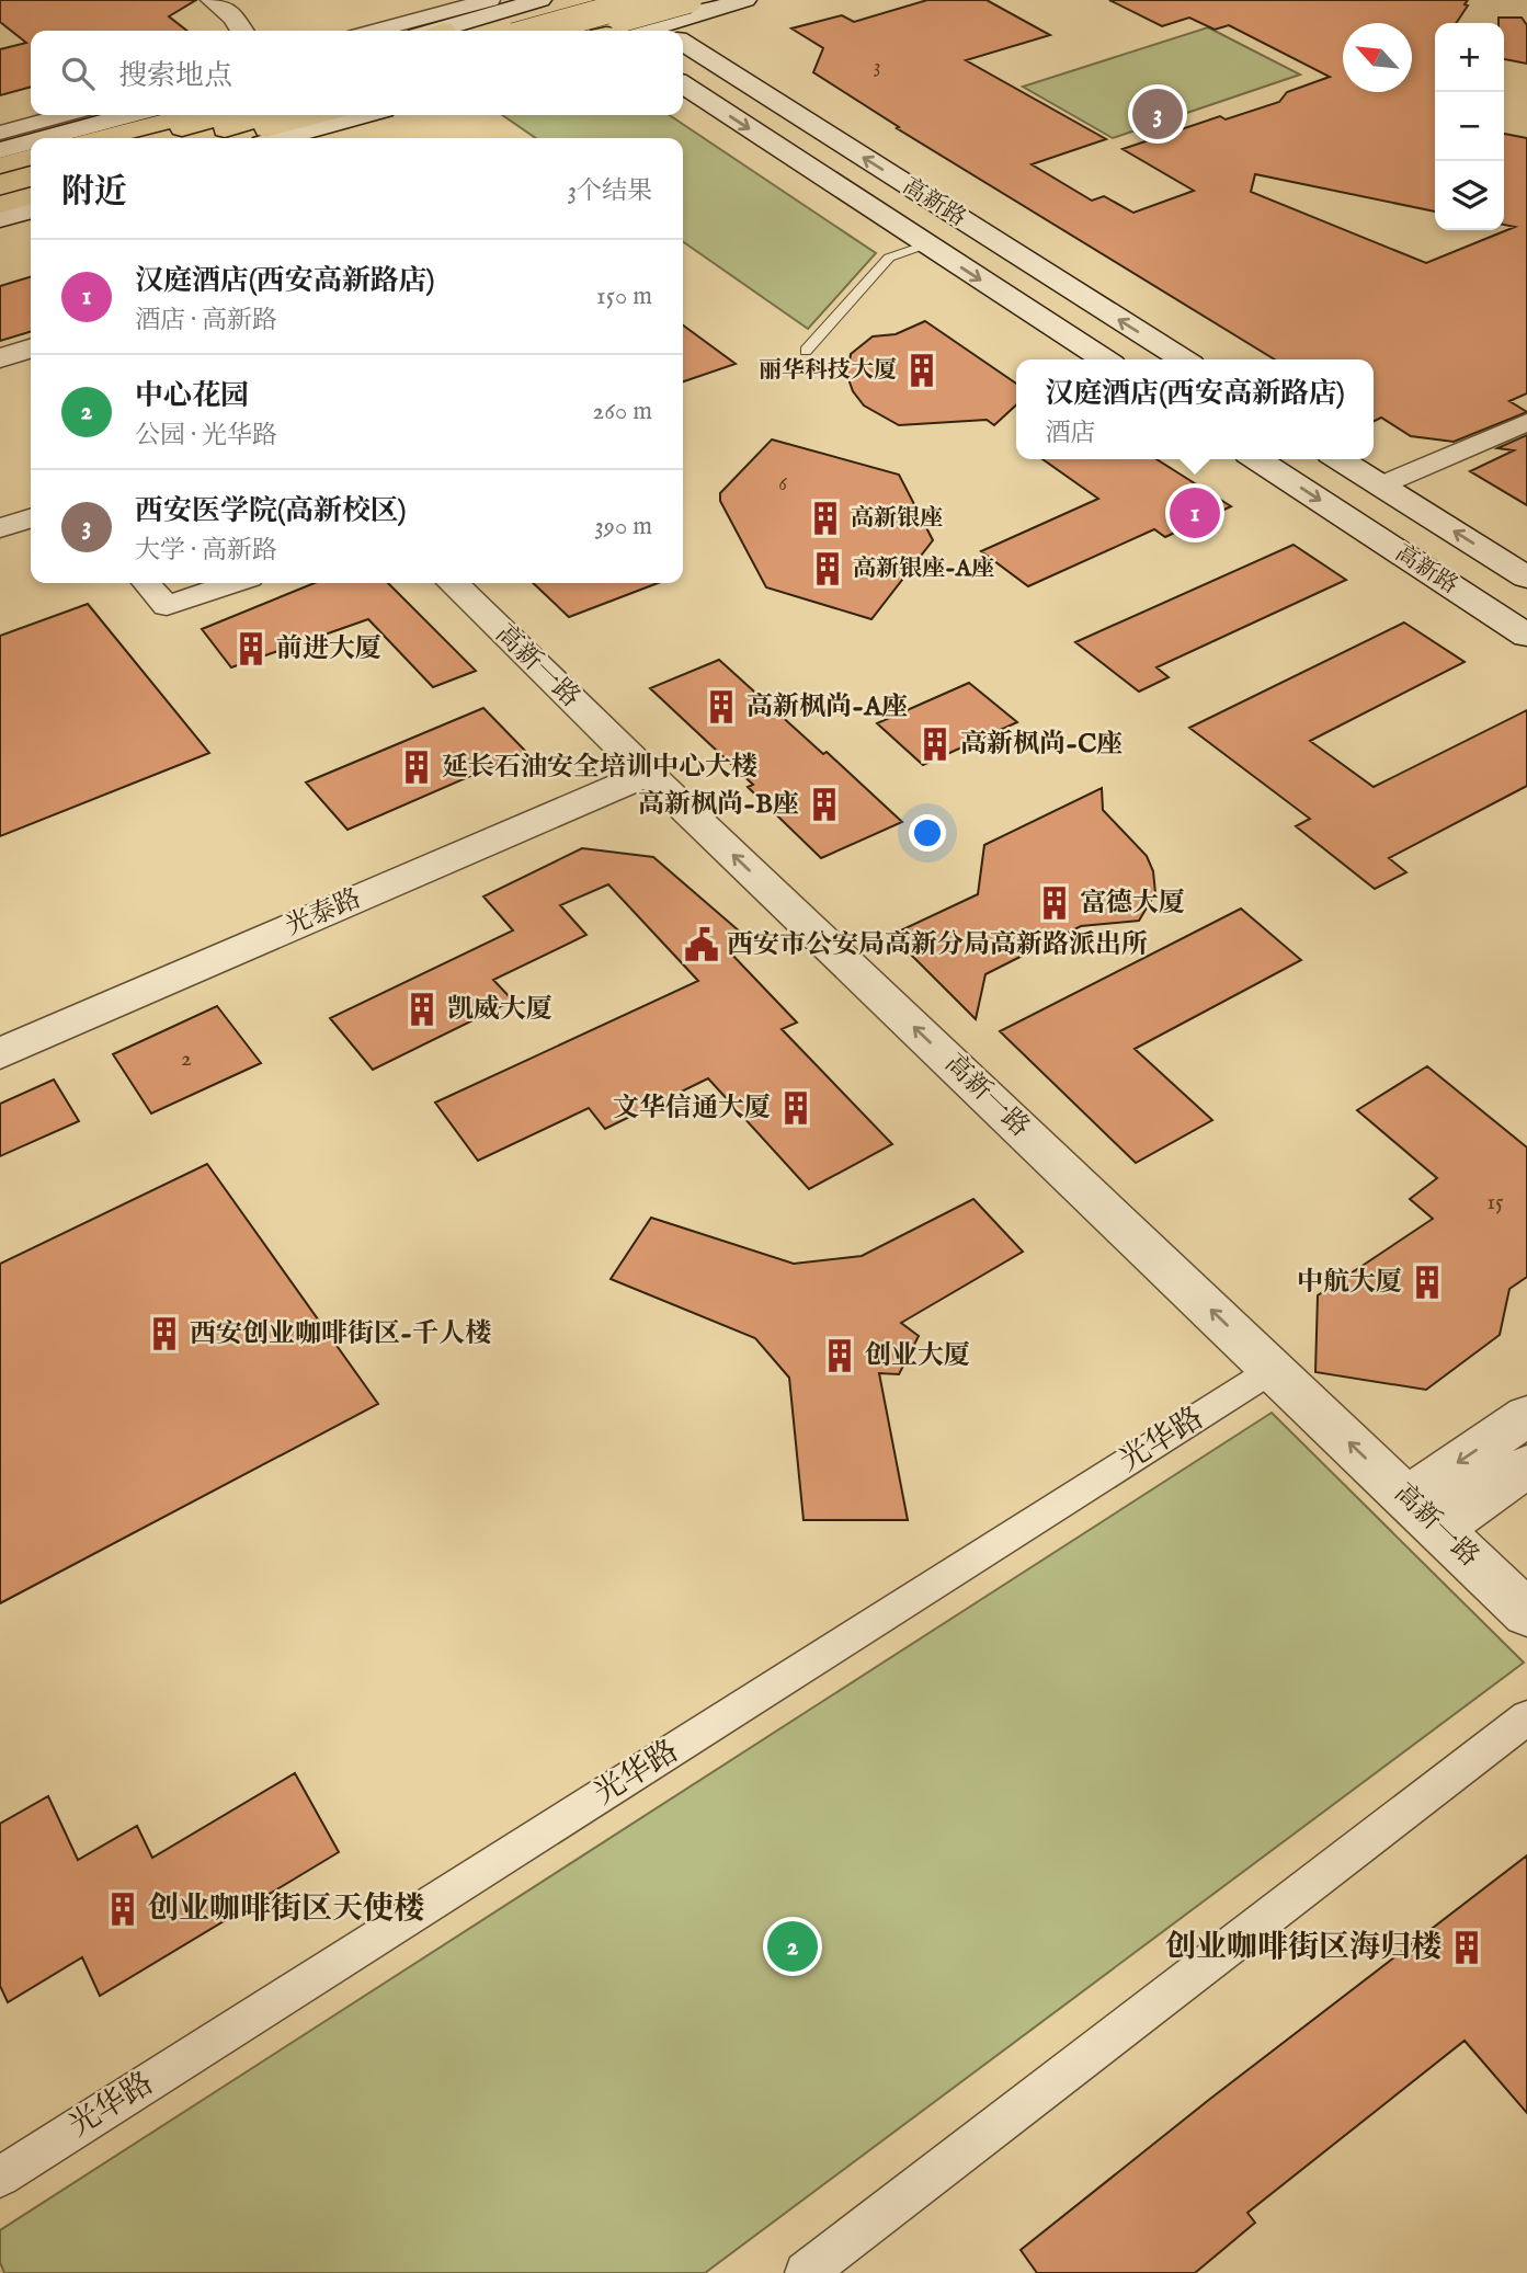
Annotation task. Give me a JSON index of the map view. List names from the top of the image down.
{
  "streets": {
    "main road": ["高新路", "高新一路", "光泰路"],
    "street": ["光华路"]
  },
  "crossings": [
    ["高新一路", "光泰路"],
    ["高新一路", "光华路"]
  ],
  "one_way": ["高新一路"],
  "places": {
    "building": [
      "丽华科技大厦",
      "高新银座",
      "高新银座-A座",
      "前进大厦",
      "高新枫尚-A座",
      "高新枫尚-C座",
      "延长石油安全培训中心大楼",
      "高新枫尚-B座",
      "富德大厦",
      "凯威大厦",
      "文华信通大厦",
      "中航大厦",
      "西安创业咖啡街区-千人楼",
      "创业大厦",
      "创业咖啡街区天使楼",
      "创业咖啡街区海归楼"
    ],
    "public building": ["西安市公安局高新分局高新路派出所"]
  },
  "house_numbers": [
    "3",
    "6",
    "2",
    "15"
  ],
  "north": "top left",
  "page": {
    "map_buttons": ["+", "−"],
    "search": "搜索地点",
    "pins": ["3", "1", "2"],
    "heading": ["附近", "3个结果"],
    "list": [
      {
        "mark": "1",
        "name": "汉庭酒店(西安高新路店)",
        "note": "酒店 · 高新路",
        "value": "150 m"
      },
      {
        "mark": "2",
        "name": "中心花园",
        "note": "公园 · 光华路",
        "value": "260 m"
      },
      {
        "mark": "3",
        "name": "西安医学院(高新校区)",
        "note": "大学 · 高新路",
        "value": "390 m"
      }
    ],
    "popup": ["汉庭酒店(西安高新路店)", "酒店"]
  }
}
